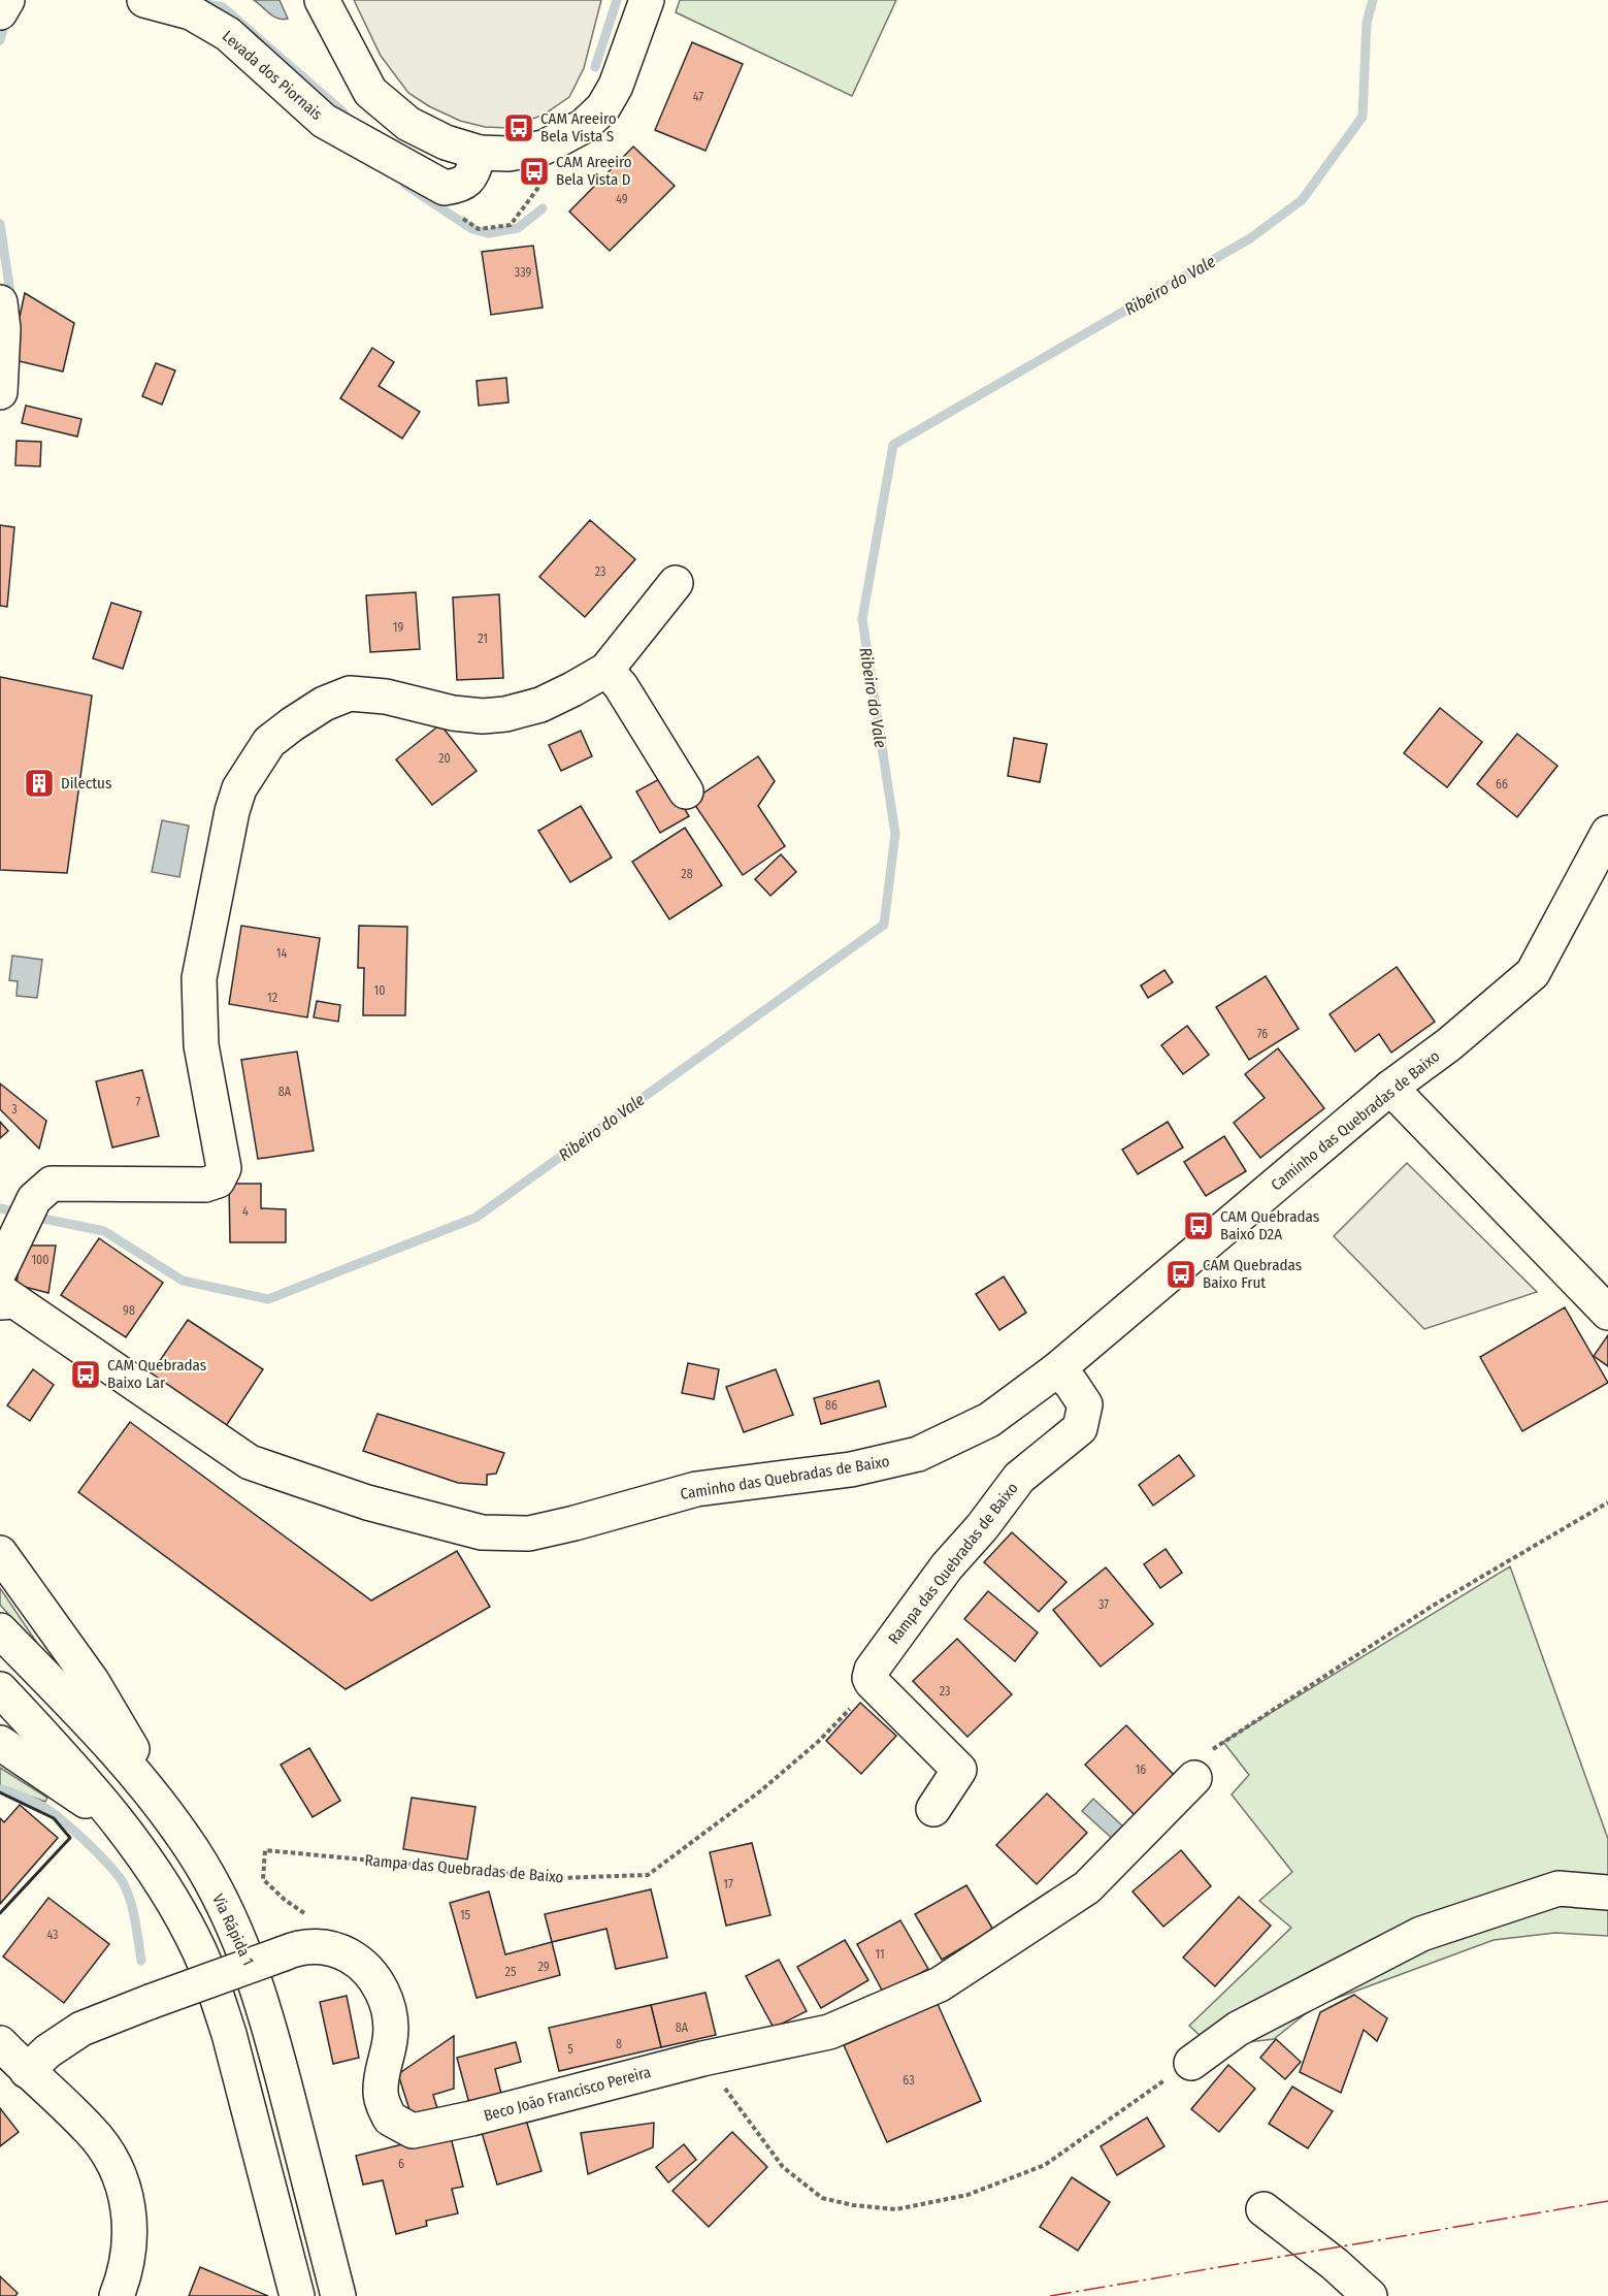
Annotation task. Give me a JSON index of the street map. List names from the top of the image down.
{
  "streets": {
    "main road": [
      "Levada dos Piornais",
      "Caminho das Quebradas de Baixo",
      "Rampa das Quebradas de Baixo",
      "Via Rápida 1",
      "Beco João Francisco Pereira"
    ]
  },
  "crossings": [
    ["Caminho das Quebradas de Baixo", "Rampa das Quebradas de Baixo"]
  ],
  "water": ["Ribeiro do Vale"],
  "places": {
    "bus stop": [
      "CAM Areeiro Bela Vista S",
      "CAM Areeiro Bela Vista D",
      "CAM Quebradas Baixo D2A",
      "CAM Quebradas Baixo Frut",
      "CAM Quebradas Baixo Lar"
    ],
    "building": ["Dilectus"]
  },
  "house_numbers": [
    "47",
    "49",
    "339",
    "23",
    "19",
    "21",
    "20",
    "66",
    "28",
    "14",
    "10",
    "12",
    "76",
    "8A",
    "7",
    "3",
    "4",
    "100",
    "98",
    "86",
    "37",
    "23",
    "16",
    "17",
    "15",
    "43",
    "11",
    "29",
    "25",
    "8A",
    "8",
    "5",
    "63",
    "6"
  ]
}
